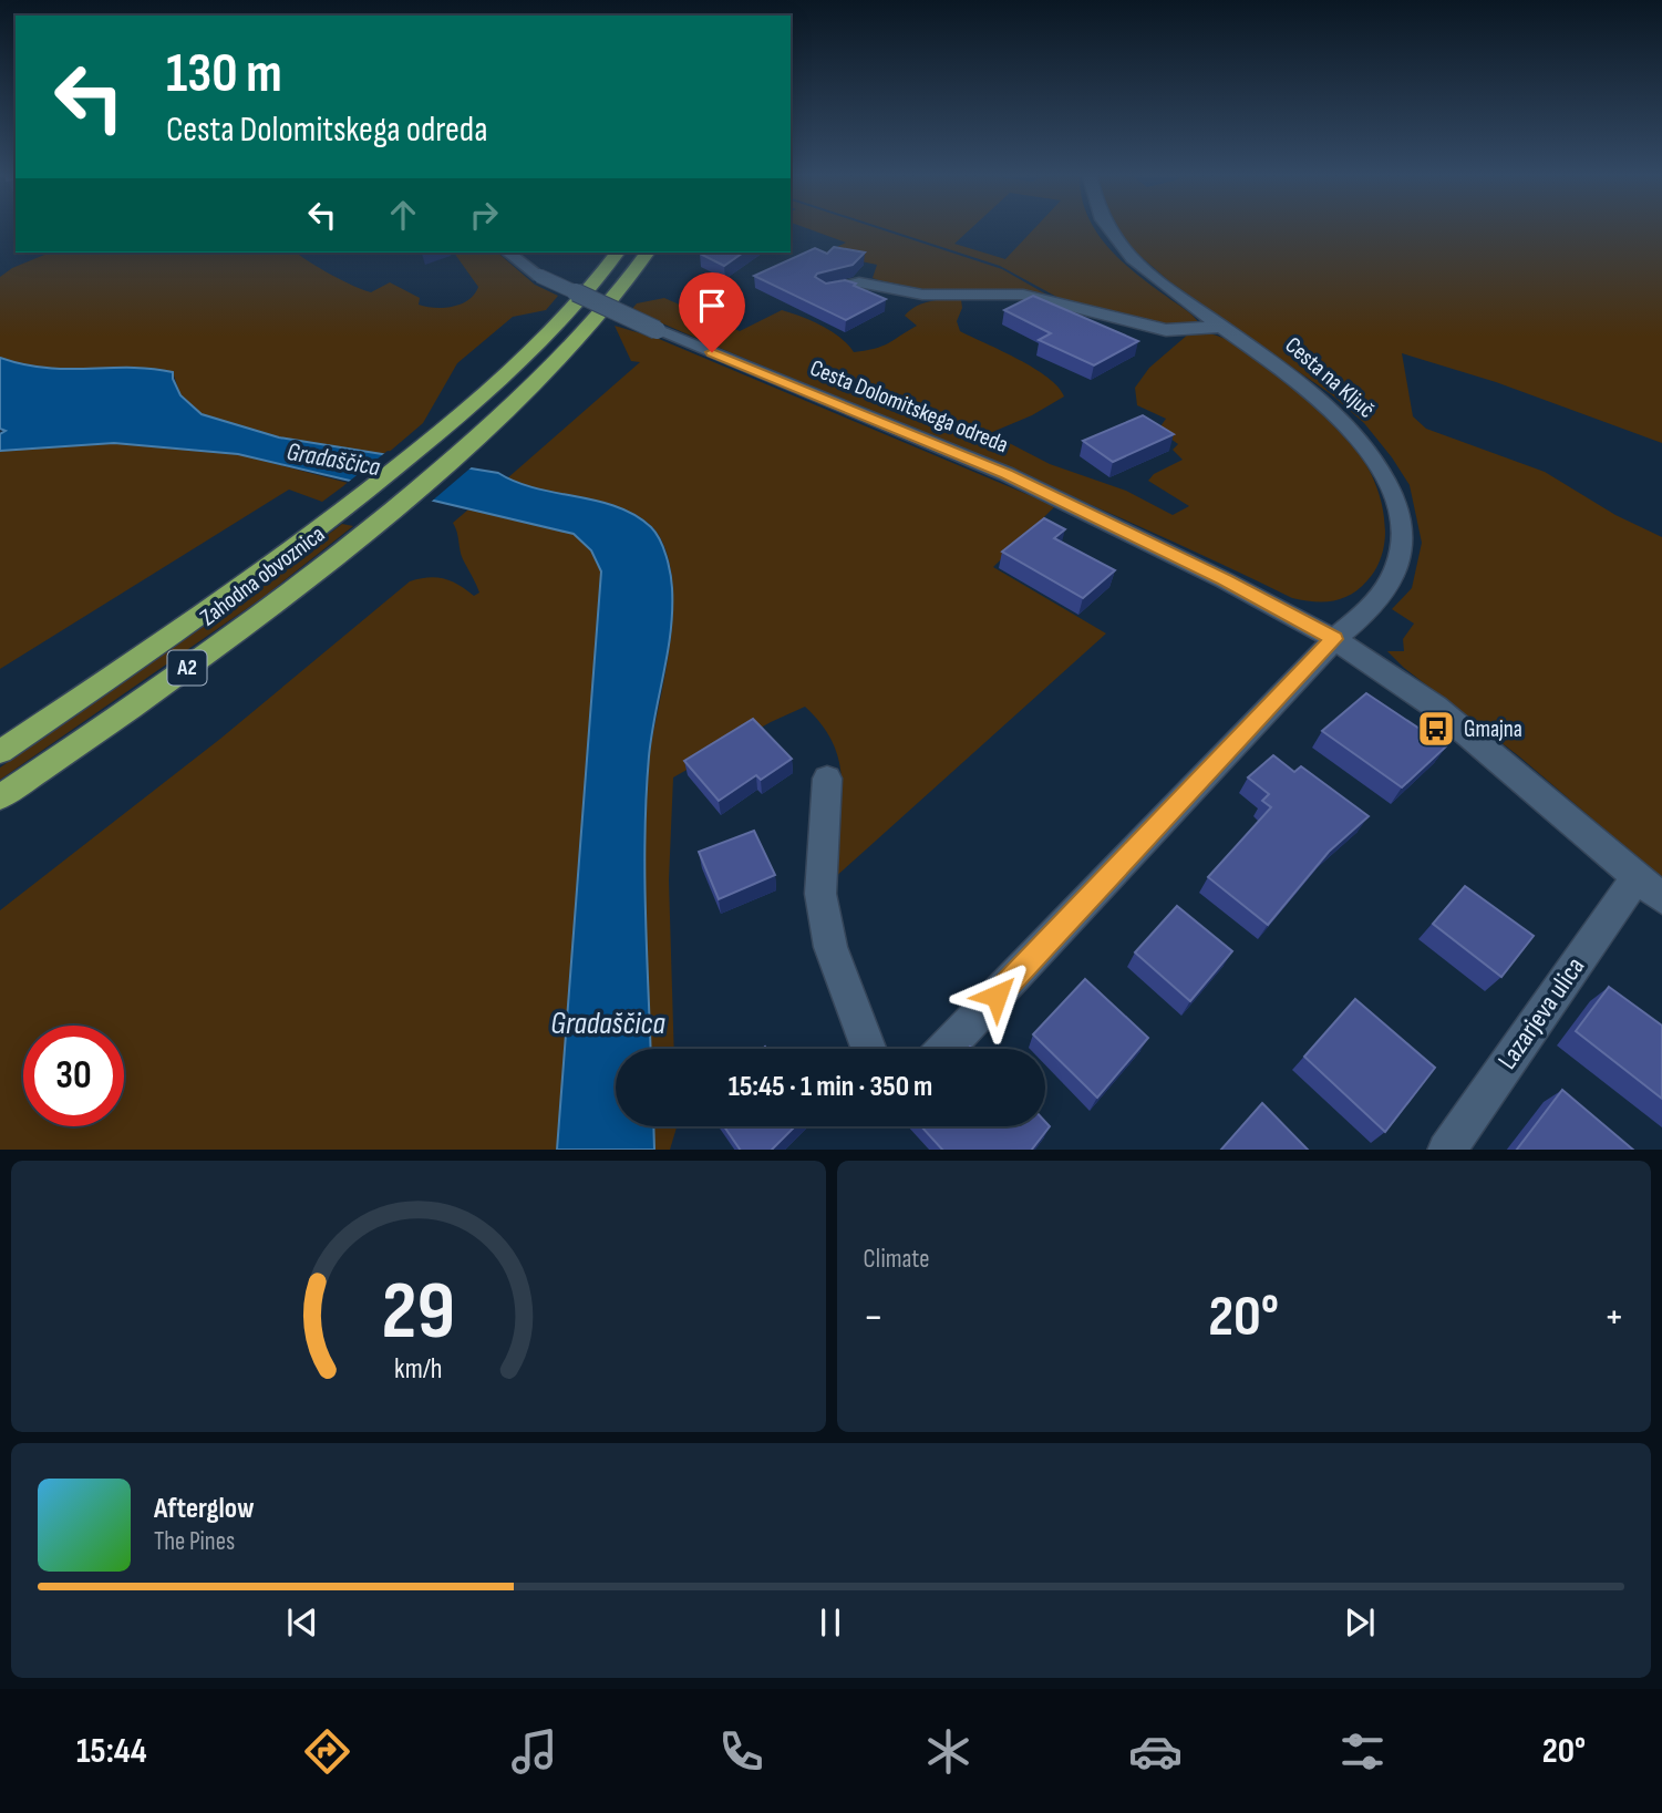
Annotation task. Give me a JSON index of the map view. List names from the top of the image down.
{
  "streets": {
    "highway": ["Zahodna obvoznica", "A2"],
    "street": ["Cesta na Ključ", "Cesta Dolomitskega odreda", "Lazarjeva ulica"]
  },
  "crossings": [
    ["Cesta na Ključ", "Cesta Dolomitskega odreda"],
    ["Cesta Dolomitskega odreda", "Lazarjeva ulica"]
  ],
  "water": ["Gradaščica"],
  "places": {
    "bus stop": ["Gmajna"]
  },
  "page": {
    "turn": ["130 m", "Cesta Dolomitskega odreda"],
    "limit": "30",
    "trip": "15:45 · 1 min · 350 m",
    "tile": "Climate",
    "heat": ["−", "20°", "+"],
    "song": ["Afterglow", "The Pines"],
    "tabs": ["15:44", "20°"],
    "gauge": ["29", "km/h"]
  }
}
